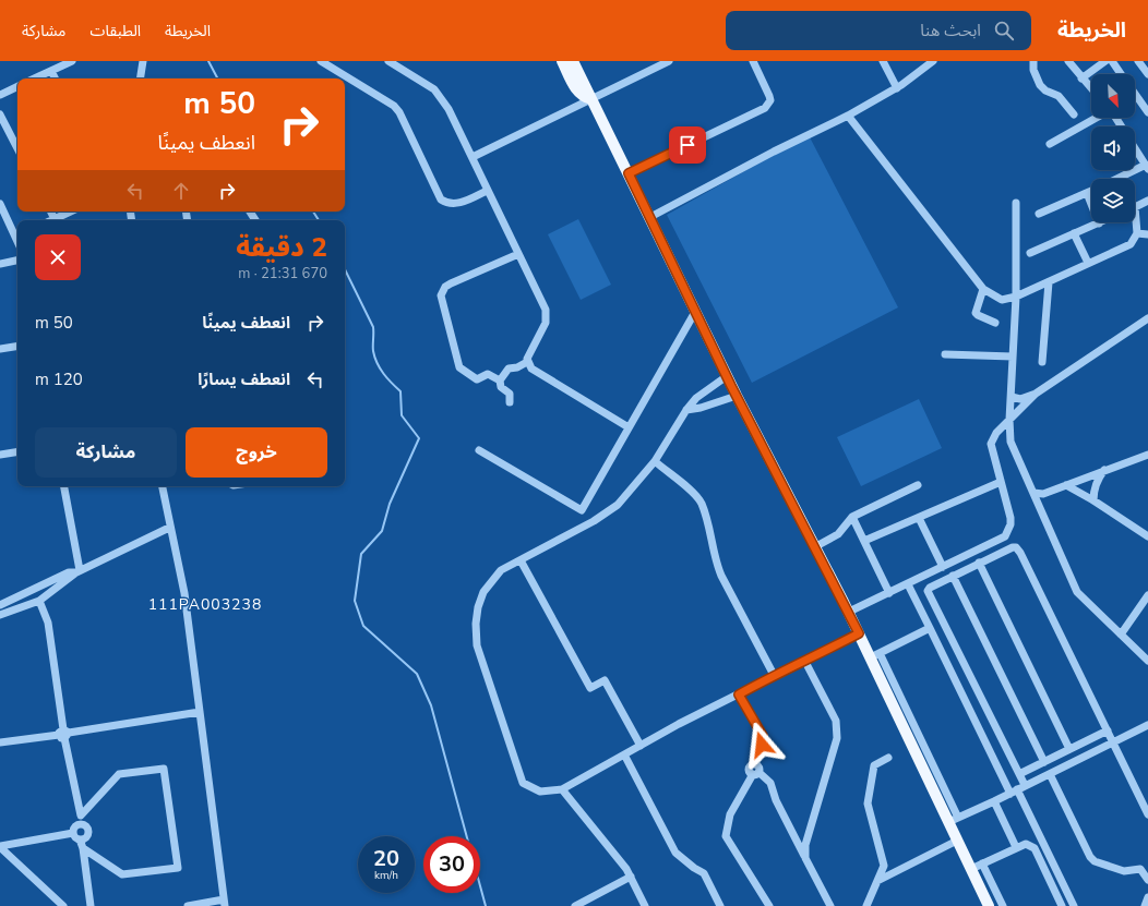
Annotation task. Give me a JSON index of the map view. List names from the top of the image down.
{
  "districts": ["111PA003238"],
  "north": "bottom right",
  "page": {
    "header": "الخريطة",
    "search": "ابحث هنا",
    "nav": ["الخريطة", "الطبقات", "مشاركة"],
    "turn": ["50 m", "انعطف يمينًا"],
    "heading": ["2 دقيقة", "670 m · 21:31"],
    "list": [
      {
        "name": "انعطف يمينًا",
        "value": "50 m"
      },
      {
        "name": "انعطف يسارًا",
        "value": "120 m"
      }
    ],
    "buttons": ["خروج", "مشاركة"],
    "speed": "20 km/h",
    "limit": "30"
  }
}
